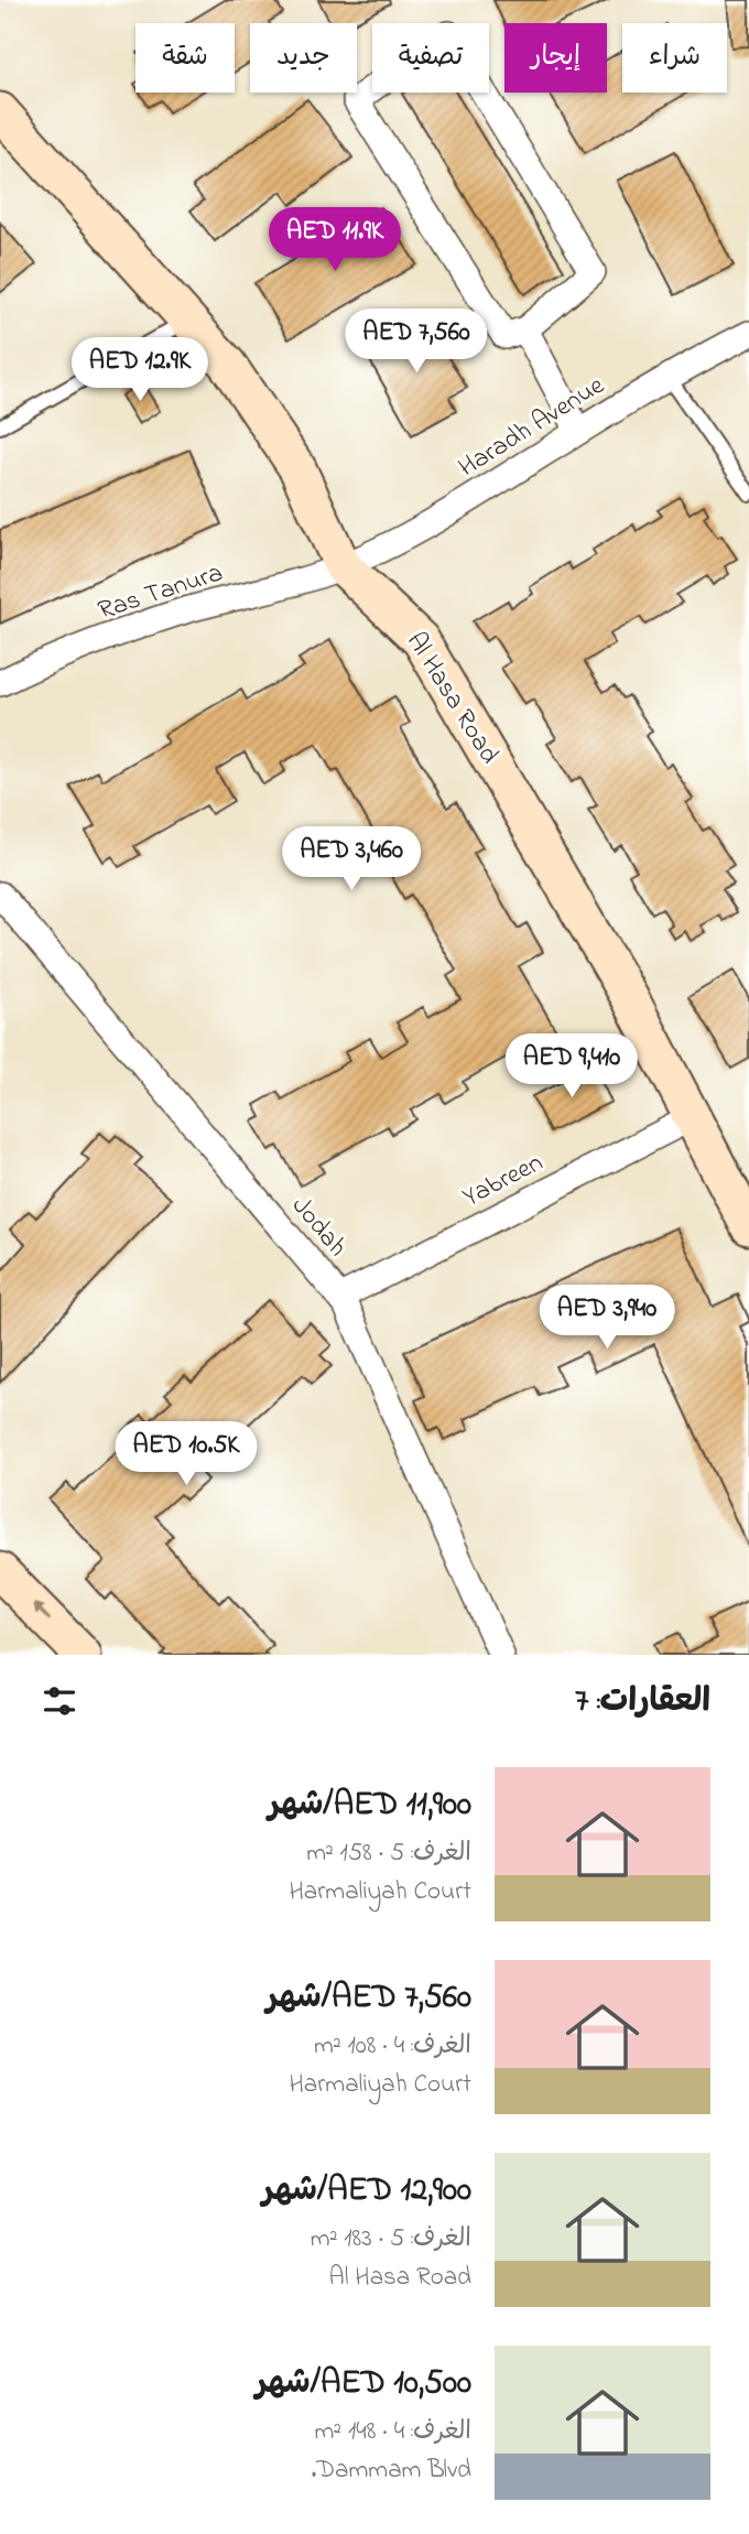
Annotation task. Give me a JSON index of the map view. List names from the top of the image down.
{
  "streets": {
    "main road": ["Al Hasa Road"],
    "street": [
      "Haradh Avenue",
      "Ras Tanura",
      "Yabreen",
      "Jodah"
    ]
  },
  "crossings": [
    ["Haradh Avenue", "Ras Tanura"],
    ["Haradh Avenue", "Al Hasa Road"],
    ["Ras Tanura", "Al Hasa Road"],
    ["Al Hasa Road", "Yabreen"],
    ["Yabreen", "Jodah"]
  ],
  "page": {
    "chip": [
      "شراء",
      "إيجار",
      "تصفية",
      "جديد",
      "شقة"
    ],
    "price": [
      "AED 11.9K",
      "AED 7,560",
      "AED 12.9K",
      "AED 3,460",
      "AED 9,410",
      "AED 3,940",
      "AED 10.5K"
    ],
    "heading": "العقارات: 7",
    "list": [
      {
        "name": "AED 11,900/شهر",
        "note": "الغرف: 5 · 158 m² · Harmaliyah Court"
      },
      {
        "name": "AED 7,560/شهر",
        "note": "الغرف: 4 · 108 m² · Harmaliyah Court"
      },
      {
        "name": "AED 12,900/شهر",
        "note": "الغرف: 5 · 183 m² · Al Hasa Road"
      },
      {
        "name": "AED 10,500/شهر",
        "note": "الغرف: 4 · 148 m² · Dammam Blvd."
      }
    ]
  }
}
